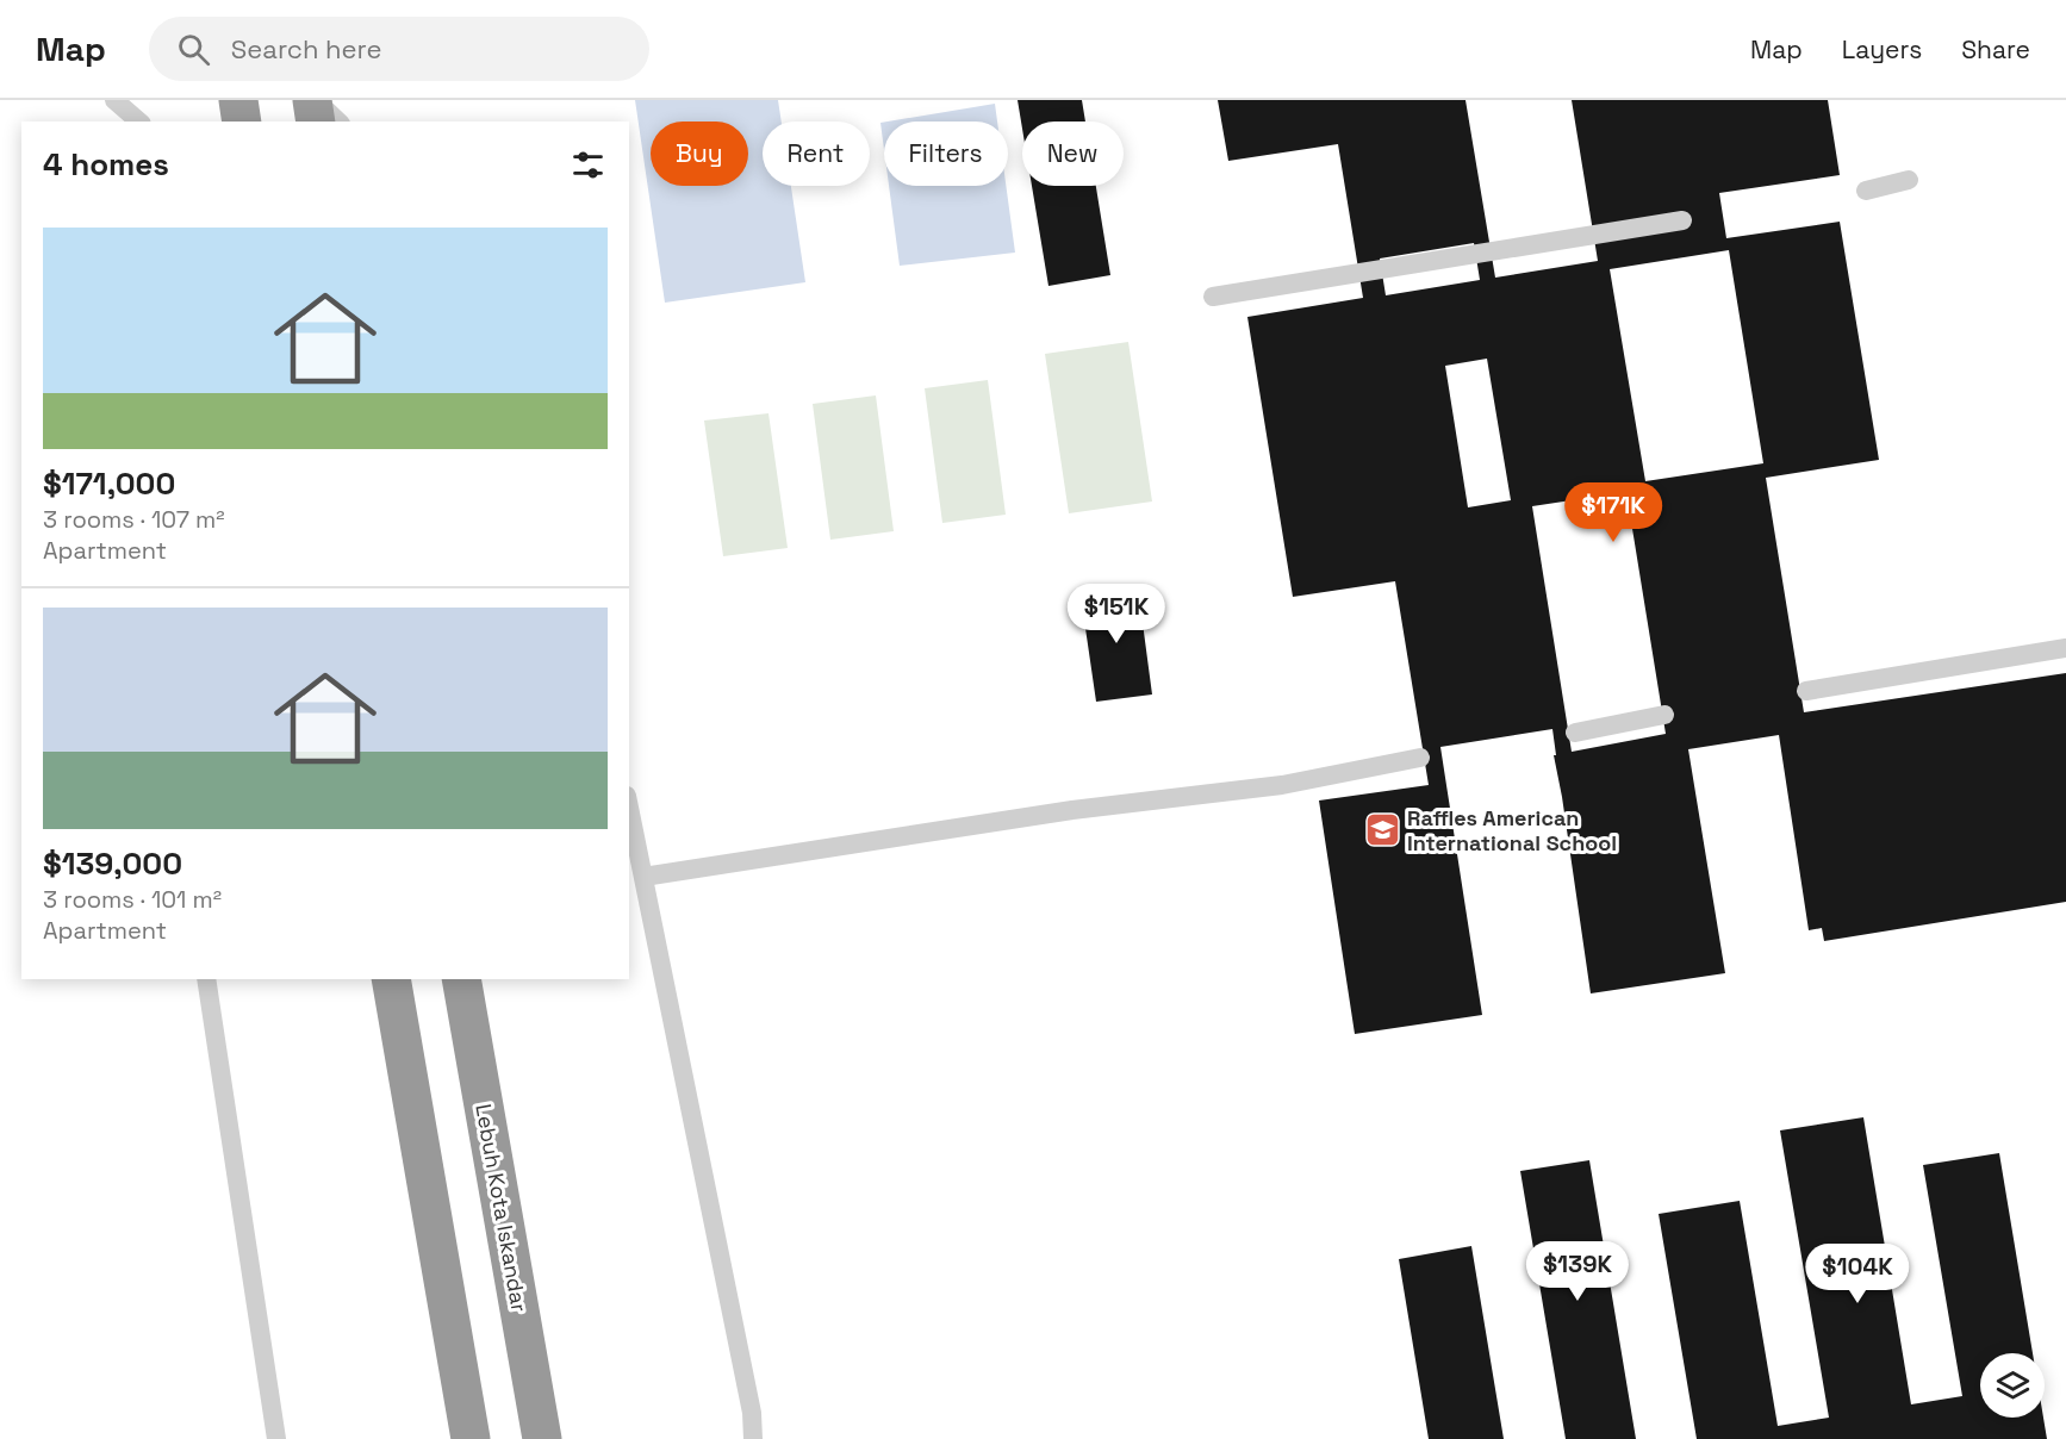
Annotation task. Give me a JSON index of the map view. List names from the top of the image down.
{
  "streets": {
    "highway": ["Lebuh Kota Iskandar"]
  },
  "places": {
    "school or university": ["Raffles American International School"]
  },
  "page": {
    "header": "Map",
    "search": "Search here",
    "nav": ["Map", "Layers", "Share"],
    "chip": [
      "Buy",
      "Rent",
      "Filters",
      "New"
    ],
    "heading": "4 homes",
    "list": [
      {
        "name": "$171,000",
        "note": "3 rooms · 107 m² · Apartment"
      },
      {
        "name": "$139,000",
        "note": "3 rooms · 101 m² · Apartment"
      }
    ],
    "price": [
      "$171K",
      "$151K",
      "$139K",
      "$104K"
    ]
  }
}
